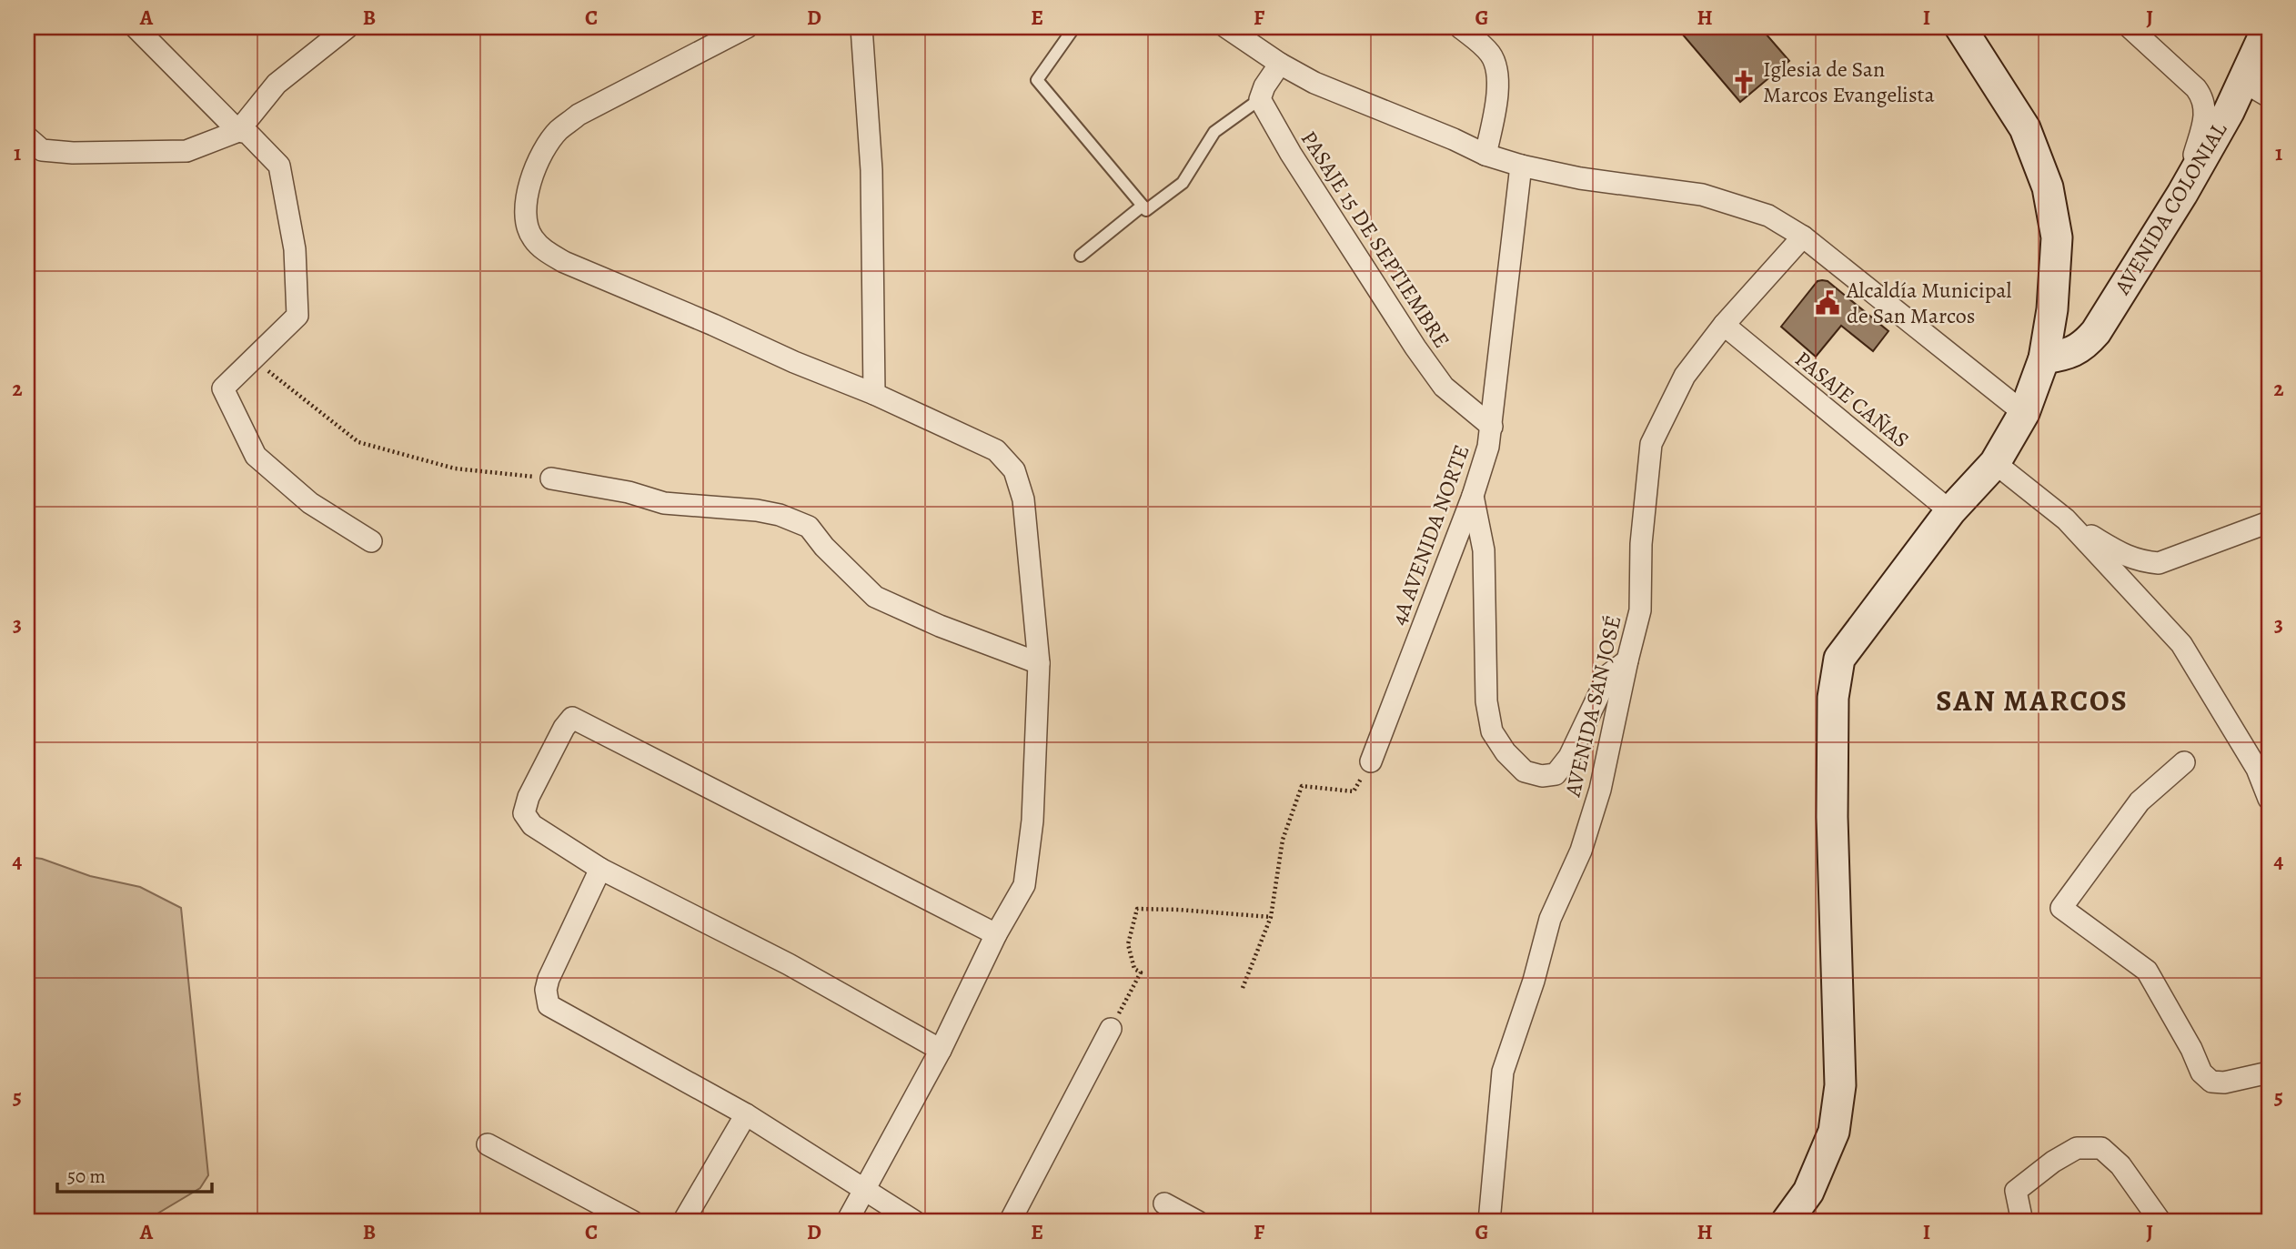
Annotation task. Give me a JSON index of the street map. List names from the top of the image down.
{
  "streets": {
    "main road": ["AVENIDA COLONIAL"],
    "street": [
      "PASAJE 15 DE SEPTIEMBRE",
      "PASAJE CAÑAS",
      "4A AVENIDA NORTE",
      "AVENIDA SAN JOSÉ"
    ]
  },
  "crossings": [
    ["PASAJE 15 DE SEPTIEMBRE", "4A AVENIDA NORTE"],
    ["PASAJE CAÑAS", "AVENIDA SAN JOSÉ"]
  ],
  "districts": ["SAN MARCOS"],
  "places": {
    "church": ["Iglesia de San Marcos Evangelista"],
    "public building": ["Alcaldía Municipal de San Marcos"]
  },
  "scale_bar": "50 m",
  "grid": {
    "columns": [
      "A",
      "B",
      "C",
      "D",
      "E",
      "F",
      "G",
      "H",
      "I",
      "J"
    ],
    "rows": [
      "1",
      "2",
      "3",
      "4",
      "5"
    ]
  }
}
